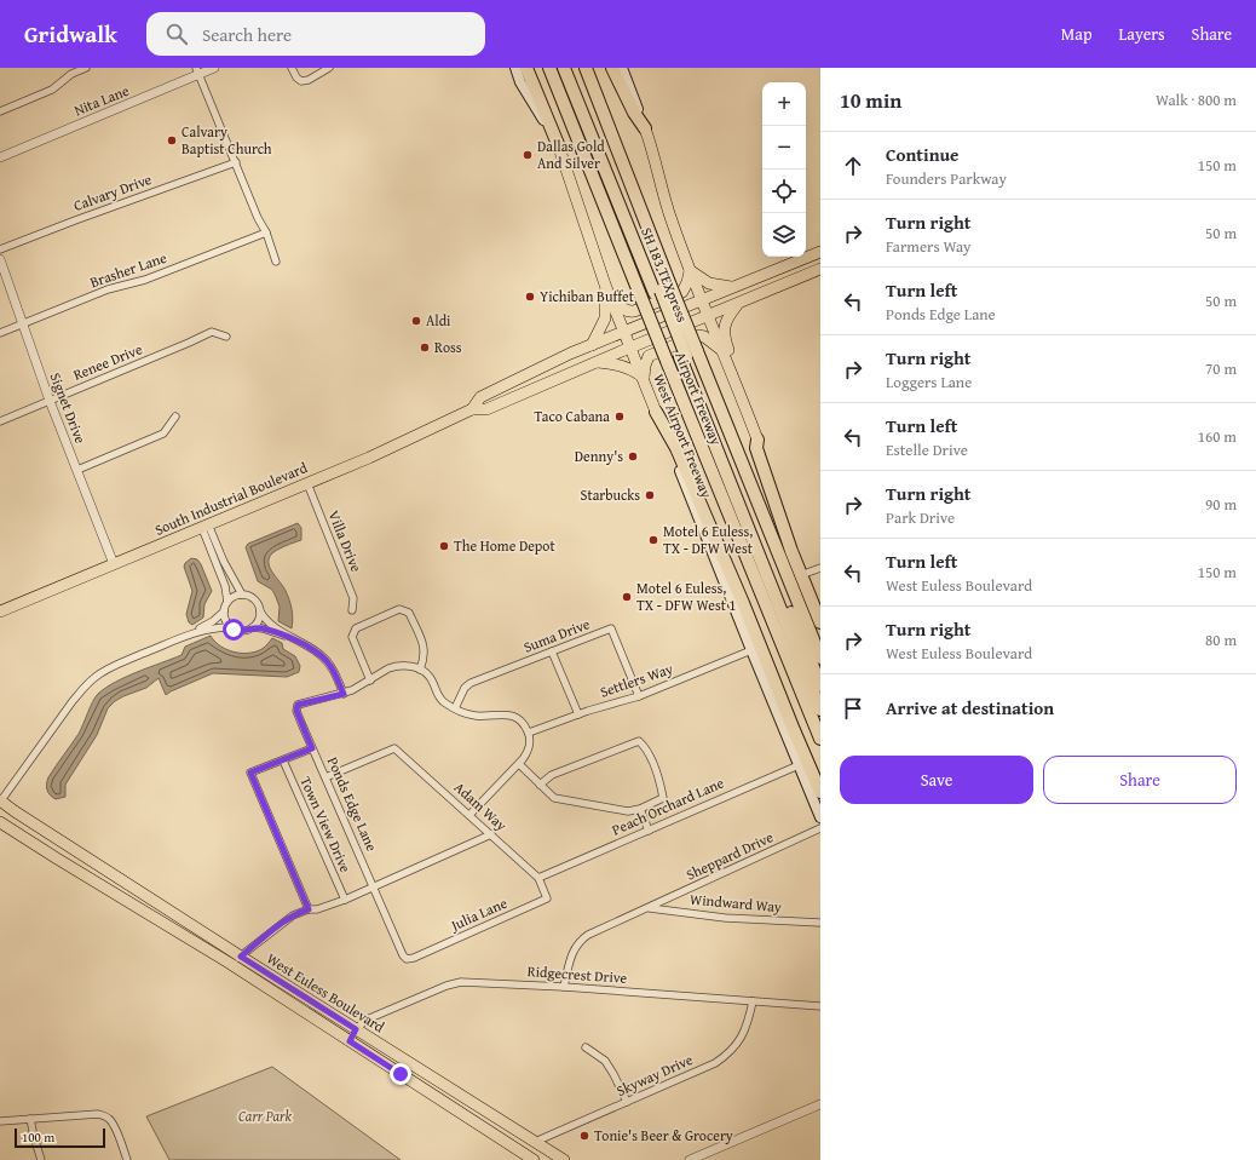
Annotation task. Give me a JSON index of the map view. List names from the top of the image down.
{
  "streets": {
    "highway": ["SH 183 TEXpress", "Airport Freeway"],
    "main road": ["West Airport Freeway", "South Industrial Boulevard", "West Euless Boulevard"],
    "street": [
      "Nita Lane",
      "Calvary Drive",
      "Brasher Lane",
      "Renee Drive",
      "Signet Drive",
      "Villa Drive",
      "Suma Drive",
      "Settlers Way",
      "Ponds Edge Lane",
      "Adam Way",
      "Peach Orchard Lane",
      "Town View Drive",
      "Sheppard Drive",
      "Windward Way",
      "Julia Lane",
      "Ridgecrest Drive",
      "Skyway Drive"
    ]
  },
  "crossings": [
    ["Brasher Lane", "Signet Drive"],
    ["SH 183 TEXpress", "Airport Freeway"],
    ["Renee Drive", "Signet Drive"],
    ["Signet Drive", "South Industrial Boulevard"],
    ["West Airport Freeway", "South Industrial Boulevard"],
    ["West Airport Freeway", "Settlers Way"],
    ["West Airport Freeway", "Peach Orchard Lane"],
    ["South Industrial Boulevard", "Villa Drive"],
    ["Suma Drive", "Settlers Way"],
    ["Ponds Edge Lane", "Adam Way"],
    ["Ponds Edge Lane", "Julia Lane"],
    ["Adam Way", "Peach Orchard Lane"],
    ["Adam Way", "Julia Lane"],
    ["Peach Orchard Lane", "Julia Lane"],
    ["Sheppard Drive", "Windward Way"],
    ["Sheppard Drive", "Ridgecrest Drive"],
    ["Ridgecrest Drive", "West Euless Boulevard"],
    ["Ridgecrest Drive", "Skyway Drive"],
    ["West Euless Boulevard", "Skyway Drive"]
  ],
  "parks": ["Carr Park"],
  "places": [
    "Calvary Baptist Church",
    "Dallas Gold And Silver",
    "Yichiban Buffet",
    "Aldi",
    "Ross",
    "Taco Cabana",
    "Denny's",
    "Starbucks",
    "Motel 6 Euless, TX - DFW West",
    "The Home Depot",
    "Motel 6 Euless, TX - DFW West 1",
    "Tonie's Beer & Grocery"
  ],
  "scale_bar": "100 m",
  "page": {
    "header": "Gridwalk",
    "search": "Search here",
    "nav": ["Map", "Layers", "Share"],
    "heading": ["10 min", "Walk · 800 m"],
    "map_buttons": ["+", "−"],
    "list": [
      ["Continue", "Founders Parkway", "150 m"],
      ["Turn right", "Farmers Way", "50 m"],
      ["Turn left", "Ponds Edge Lane", "50 m"],
      ["Turn right", "Loggers Lane", "70 m"],
      ["Turn left", "Estelle Drive", "160 m"],
      ["Turn right", "Park Drive", "90 m"],
      ["Turn left", "West Euless Boulevard", "150 m"],
      ["Turn right", "West Euless Boulevard", "80 m"],
      "Arrive at destination"
    ],
    "buttons": ["Save", "Share"],
    "scale": "100 m"
  }
}
